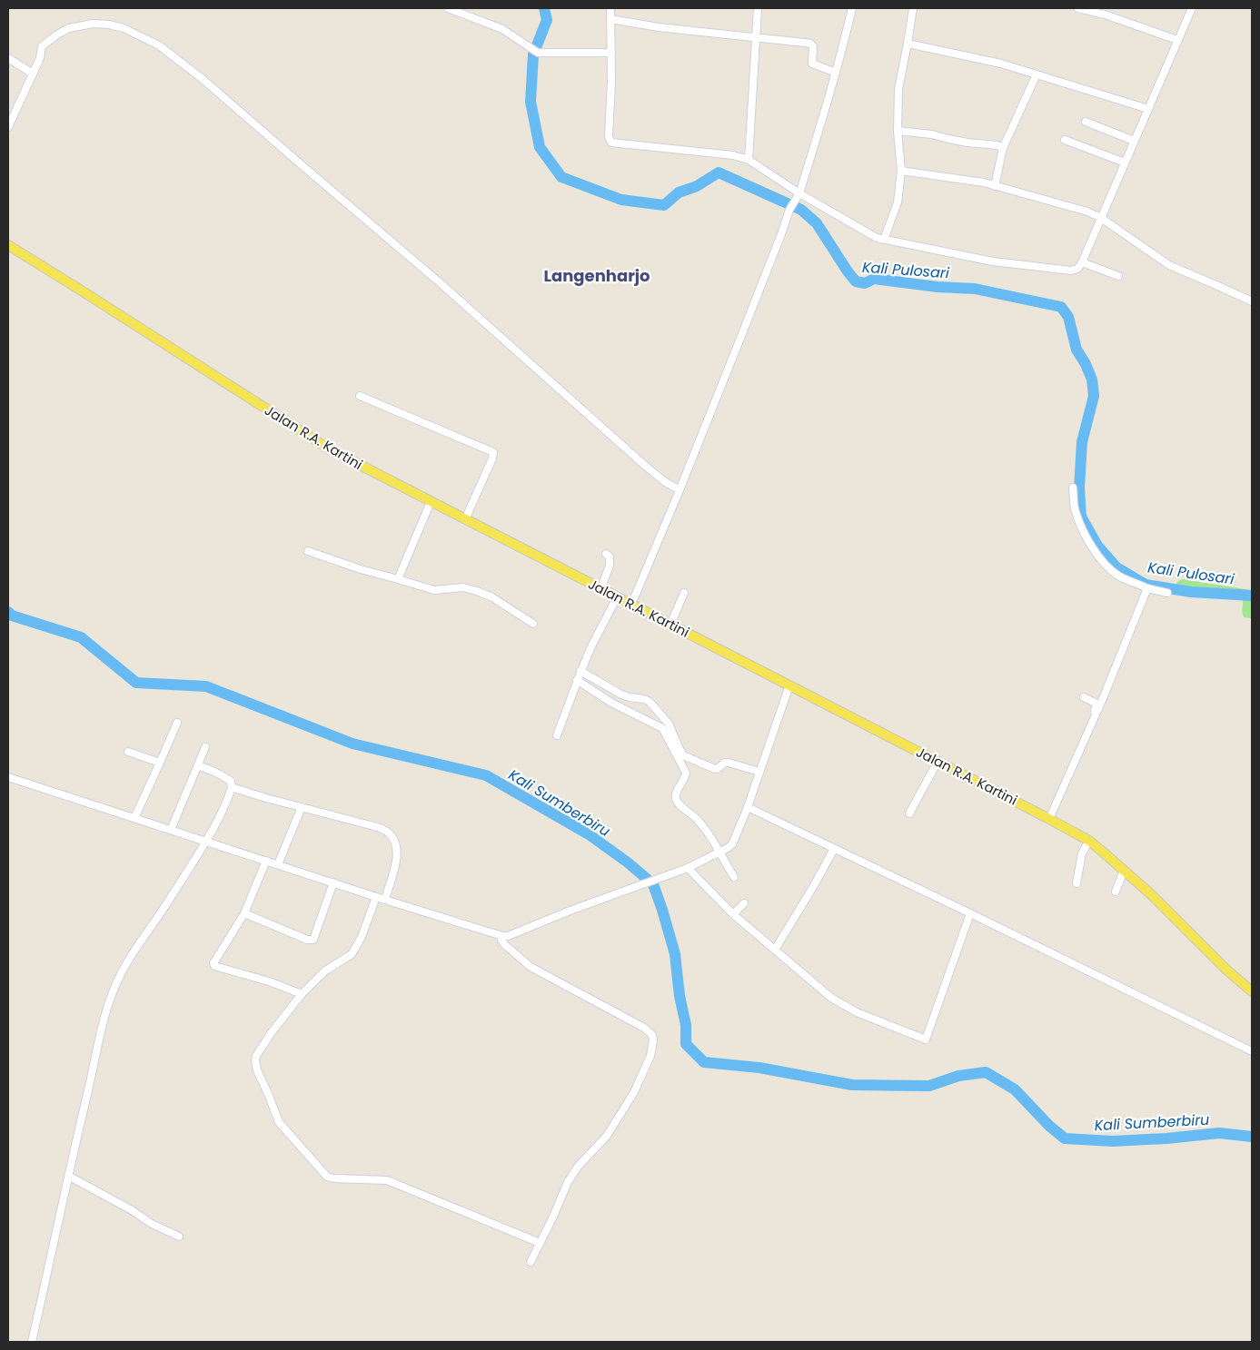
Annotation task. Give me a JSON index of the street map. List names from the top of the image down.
{
  "streets": {
    "main road": ["Jalan R.A. Kartini"]
  },
  "districts": ["Langenharjo"],
  "water": ["Kali Pulosari", "Kali Sumberbiru"]
}
